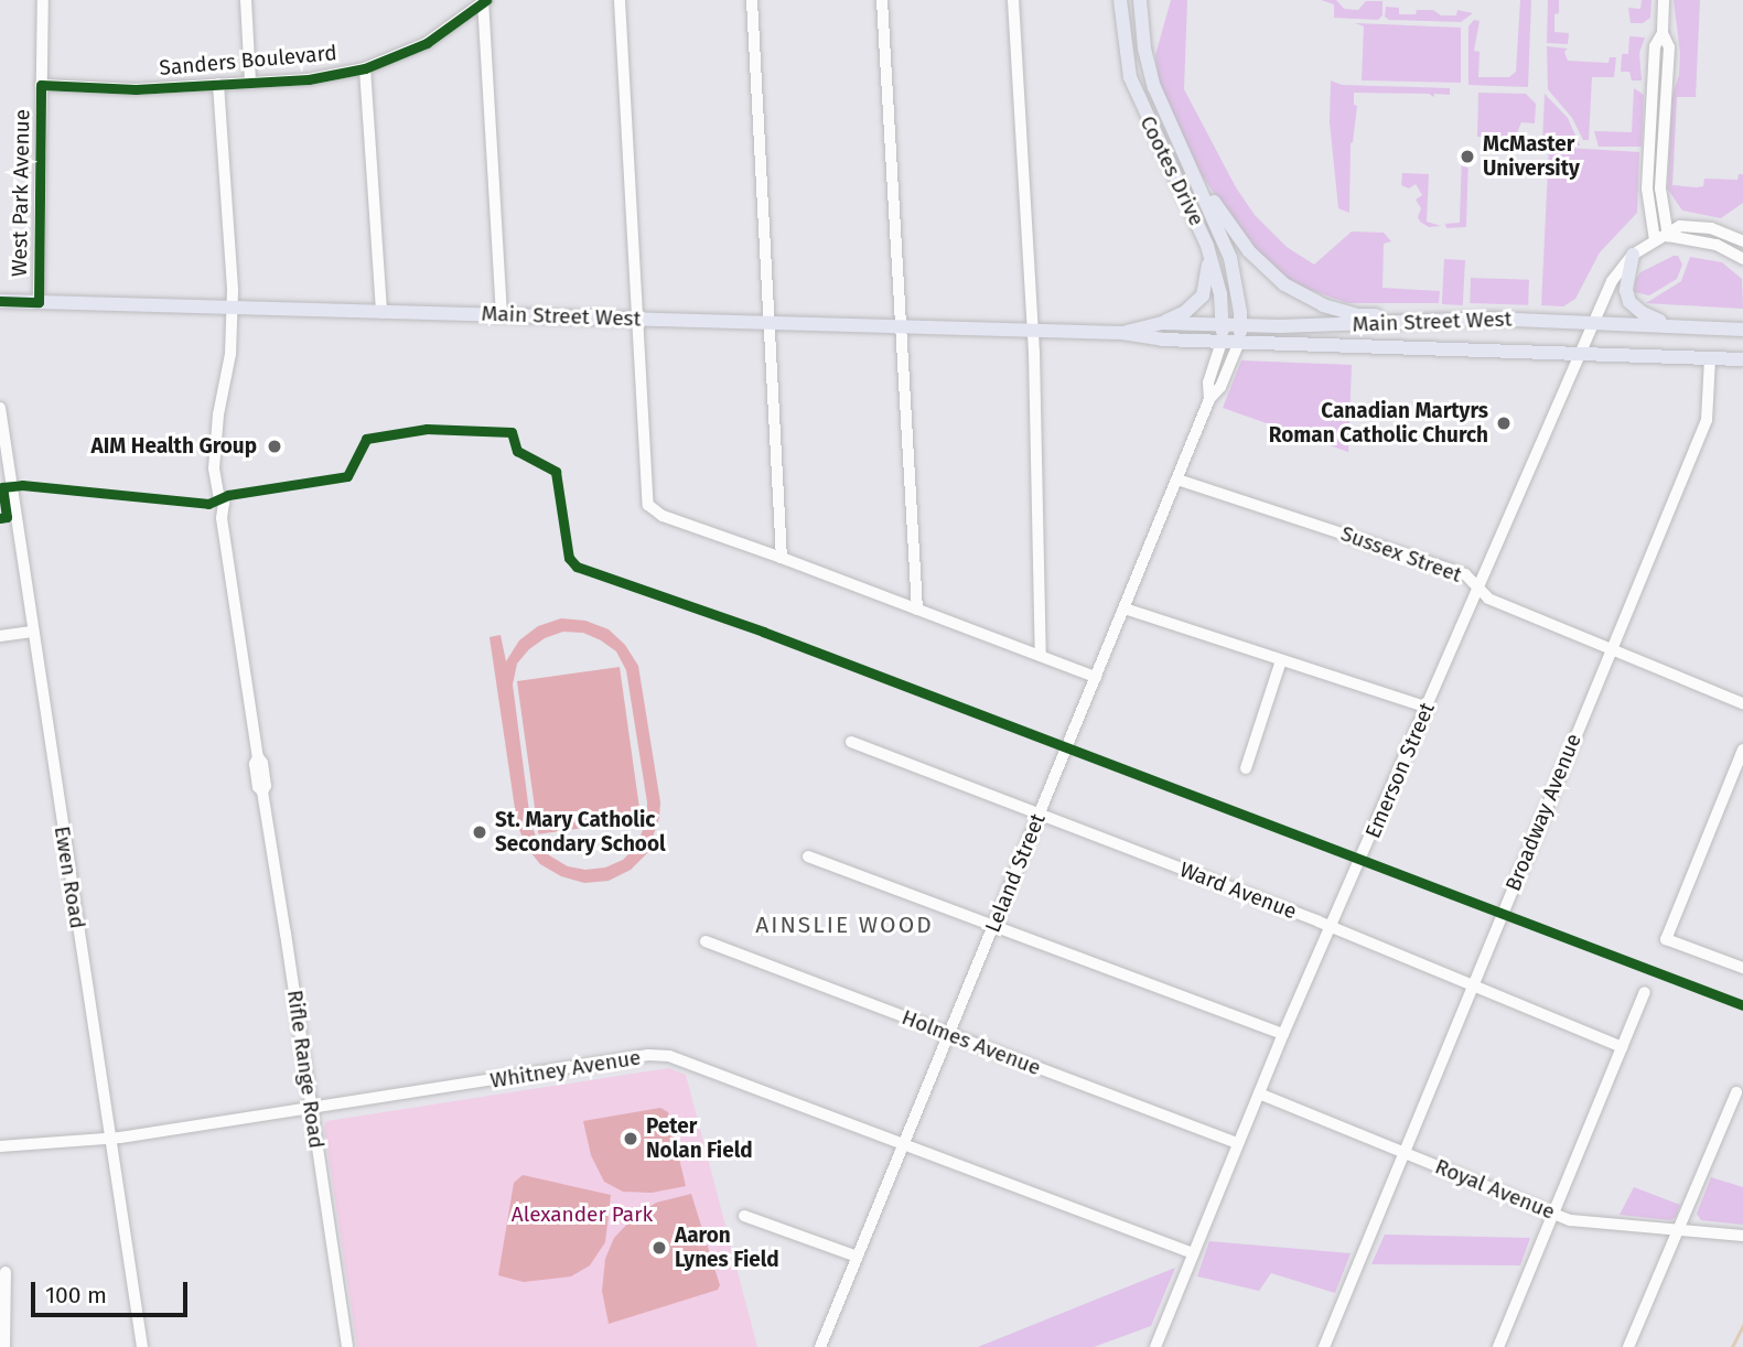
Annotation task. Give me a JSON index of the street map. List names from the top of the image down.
{
  "streets": {
    "main road": ["Cootes Drive", "Main Street West"],
    "street": [
      "Sanders Boulevard",
      "West Park Avenue",
      "Sussex Street",
      "Emerson Street",
      "Broadway Avenue",
      "Leland Street",
      "Ewen Road",
      "Ward Avenue",
      "Holmes Avenue",
      "Rifle Range Road",
      "Whitney Avenue",
      "Royal Avenue"
    ]
  },
  "crossings": [
    ["Sanders Boulevard", "West Park Avenue"],
    ["Sanders Boulevard", "Rifle Range Road"],
    ["Cootes Drive", "Main Street West"],
    ["Cootes Drive", "Leland Street"],
    ["West Park Avenue", "Main Street West"],
    ["Main Street West", "Emerson Street"],
    ["Main Street West", "Broadway Avenue"],
    ["Main Street West", "Leland Street"],
    ["Main Street West", "Rifle Range Road"],
    ["Sussex Street", "Emerson Street"],
    ["Sussex Street", "Broadway Avenue"],
    ["Sussex Street", "Leland Street"],
    ["Emerson Street", "Ward Avenue"],
    ["Emerson Street", "Holmes Avenue"],
    ["Emerson Street", "Whitney Avenue"],
    ["Emerson Street", "Royal Avenue"],
    ["Broadway Avenue", "Ward Avenue"],
    ["Broadway Avenue", "Royal Avenue"],
    ["Leland Street", "Ward Avenue"],
    ["Leland Street", "Holmes Avenue"],
    ["Leland Street", "Whitney Avenue"],
    ["Ewen Road", "Whitney Avenue"],
    ["Rifle Range Road", "Whitney Avenue"]
  ],
  "districts": ["AINSLIE WOOD"],
  "parks": ["Alexander Park"],
  "places": [
    "McMaster University",
    "Canadian Martyrs Roman Catholic Church",
    "AIM Health Group",
    "St. Mary Catholic Secondary School",
    "Peter Nolan Field",
    "Aaron Lynes Field"
  ],
  "scale_bar": "100 m"
}
